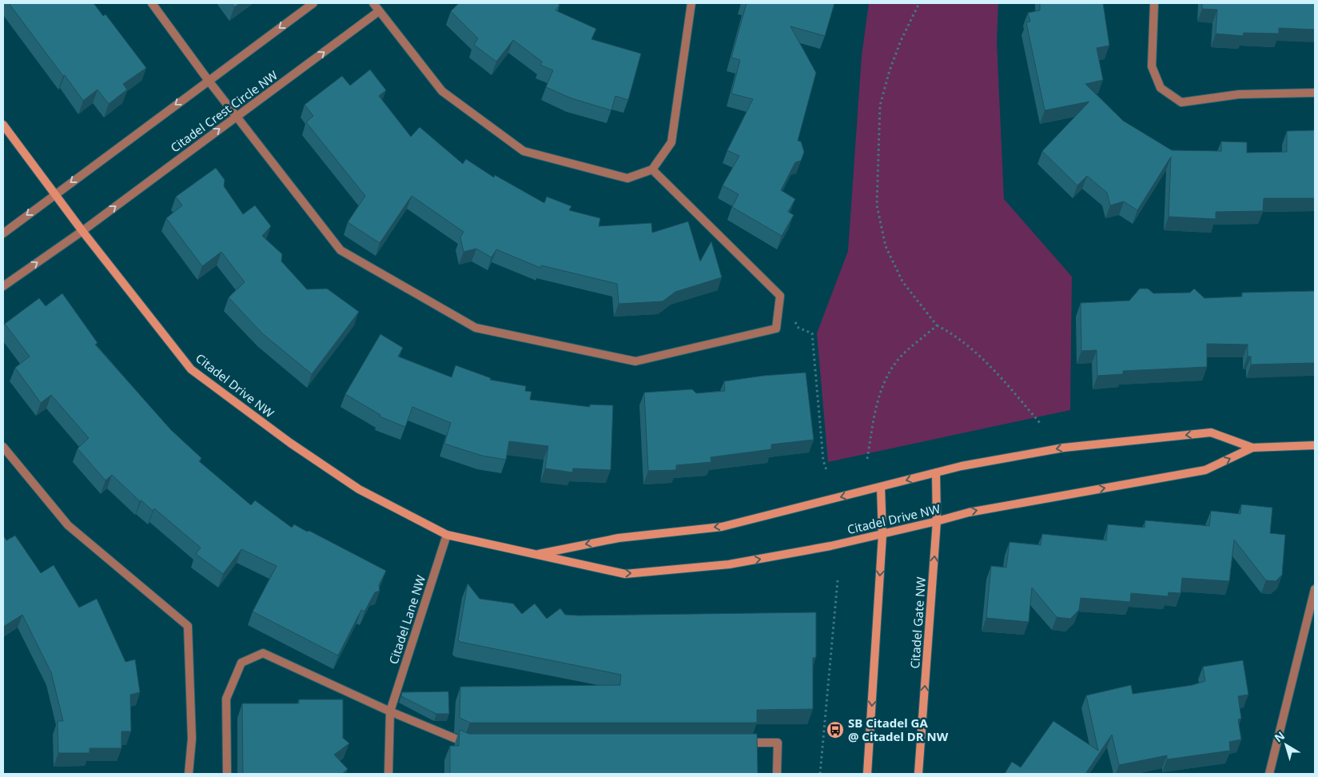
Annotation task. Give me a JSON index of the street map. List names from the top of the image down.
{
  "streets": {
    "street": [
      "Citadel Crest Circle NW",
      "Citadel Drive NW",
      "Citadel Lane NW",
      "Citadel Gate NW"
    ]
  },
  "crossings": [
    ["Citadel Crest Circle NW", "Citadel Drive NW"],
    ["Citadel Drive NW", "Citadel Lane NW"],
    ["Citadel Drive NW", "Citadel Gate NW"]
  ],
  "places": {
    "bus stop": ["SB Citadel GA @ Citadel DR NW"]
  },
  "north": "top left"
}
